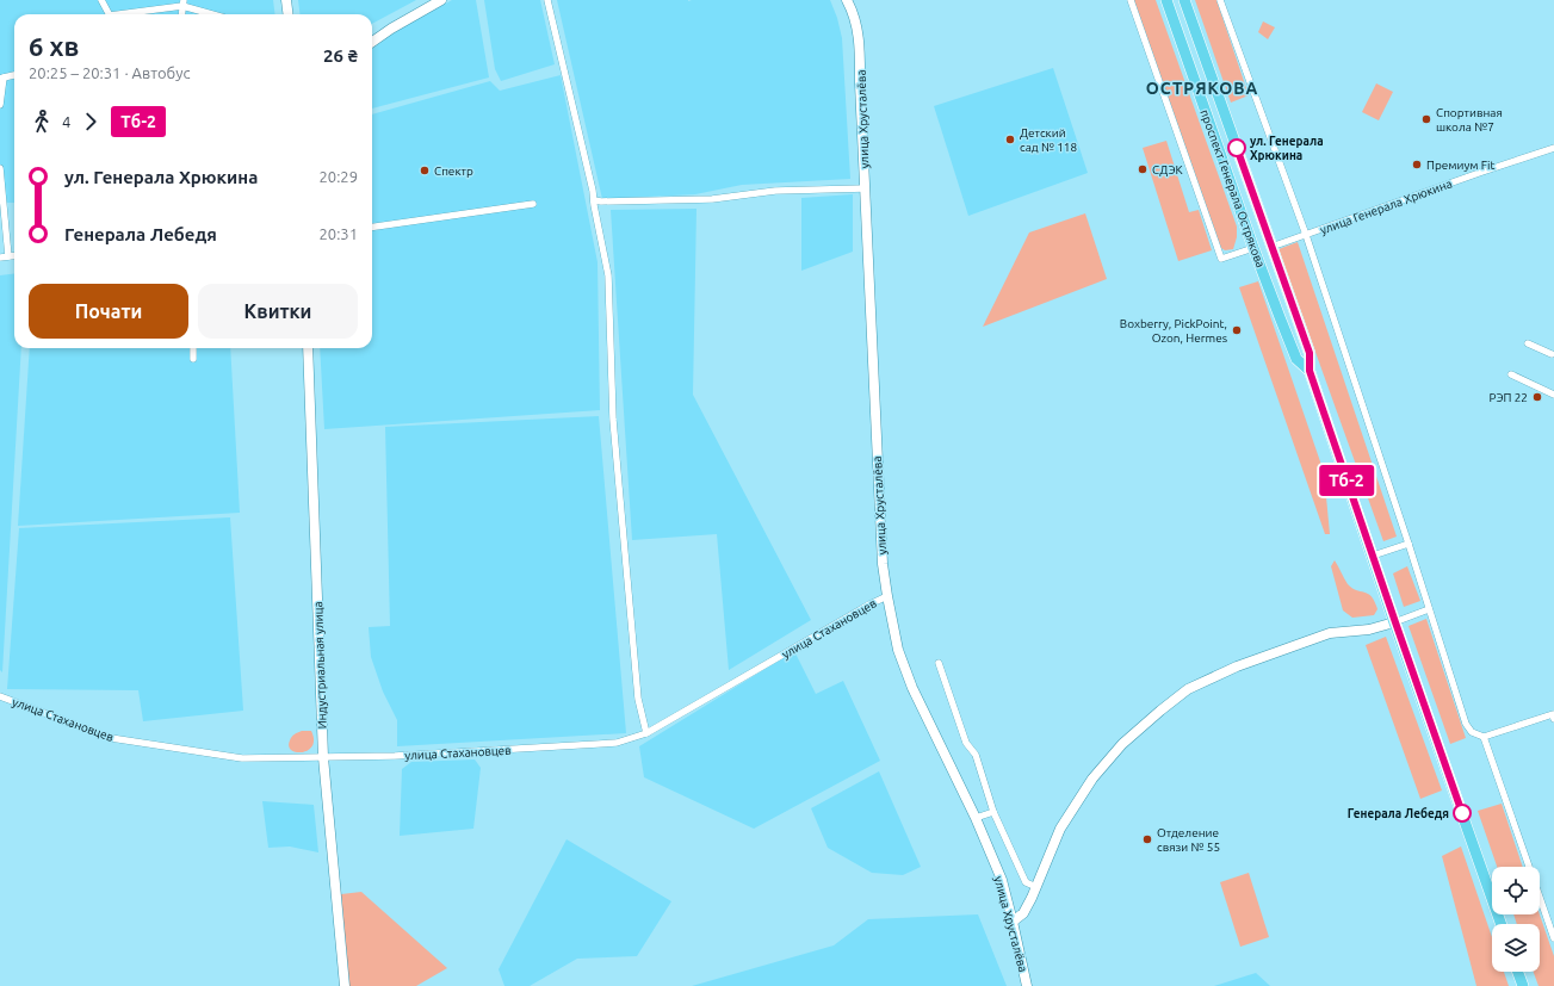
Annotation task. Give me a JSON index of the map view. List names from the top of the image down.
{
  "streets": {
    "main road": ["улица Хрусталёва", "проспект Генерала Острякова", "Индустриальная улица"],
    "street": ["улица Генерала Хрюкина", "улица Стахановцев"]
  },
  "crossings": [
    ["улица Хрусталёва", "улица Стахановцев"],
    ["проспект Генерала Острякова", "улица Генерала Хрюкина"],
    ["улица Стахановцев", "Индустриальная улица"]
  ],
  "districts": ["ОСТРЯКОВА"],
  "places": [
    "Спортивная школа №7",
    "Детский сад № 118",
    "ул. Генерала Хрюкина",
    "Премиум Fit",
    "СДЭК",
    "Спектр",
    "Boxberry, PickPoint, Ozon, Hermes",
    "РЭП 22",
    "Генерала Лебедя",
    "Отделение связи № 55"
  ],
  "lines": ["bus line Тб-2"],
  "page": {
    "on_map": "Тб-2",
    "heading": ["6 хв", "20:25 – 20:31 · Автобус", "26 ₴"],
    "legs": ["4", "Тб-2"],
    "list": [
      {
        "name": "ул. Генерала Хрюкина",
        "value": "20:29"
      },
      {
        "name": "Генерала Лебедя",
        "value": "20:31"
      }
    ],
    "buttons": ["Почати", "Квитки"]
  }
}
